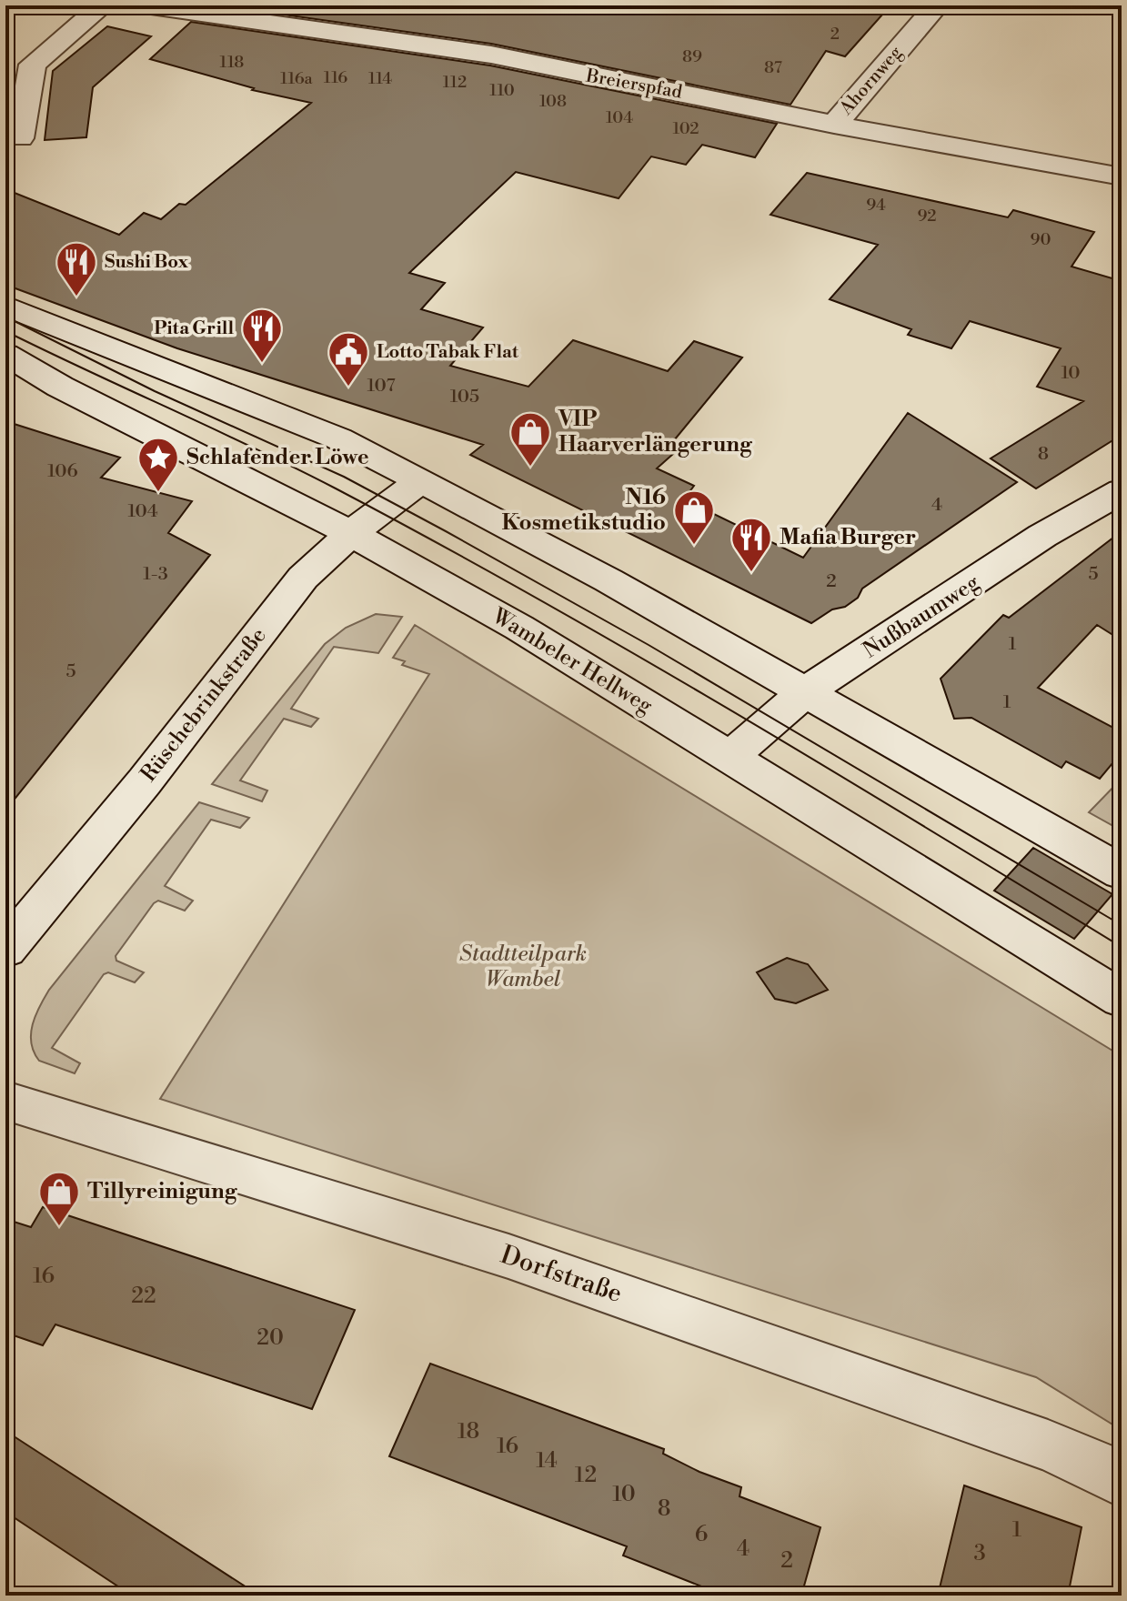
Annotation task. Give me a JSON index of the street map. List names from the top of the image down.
{
  "streets": {
    "street": [
      "Ahornweg",
      "Breierspfad",
      "Nußbaumweg",
      "Wambeler Hellweg",
      "Rüschebrinkstraße",
      "Dorfstraße"
    ]
  },
  "crossings": [
    ["Ahornweg", "Breierspfad"],
    ["Nußbaumweg", "Wambeler Hellweg"],
    ["Wambeler Hellweg", "Rüschebrinkstraße"]
  ],
  "parks": ["Stadtteilpark Wambel"],
  "places": {
    "restaurant": ["Sushi Box", "Pita Grill", "Mafia Burger"],
    "public building": ["Lotto Tabak Flat"],
    "shop": ["VIP Haarverlängerung", "N16 Kosmetikstudio", "Tillyreinigung"],
    "place": ["Schlafender Löwe"]
  },
  "house_numbers": [
    "2",
    "89",
    "118",
    "87",
    "116",
    "116a",
    "114",
    "112",
    "110",
    "108",
    "104",
    "102",
    "94",
    "92",
    "90",
    "10",
    "107",
    "105",
    "8",
    "106",
    "4",
    "104",
    "1-3",
    "5",
    "2",
    "1",
    "5",
    "1",
    "16",
    "22",
    "20",
    "18",
    "16",
    "14",
    "12",
    "10",
    "8",
    "1",
    "6",
    "4",
    "3",
    "2"
  ]
}
